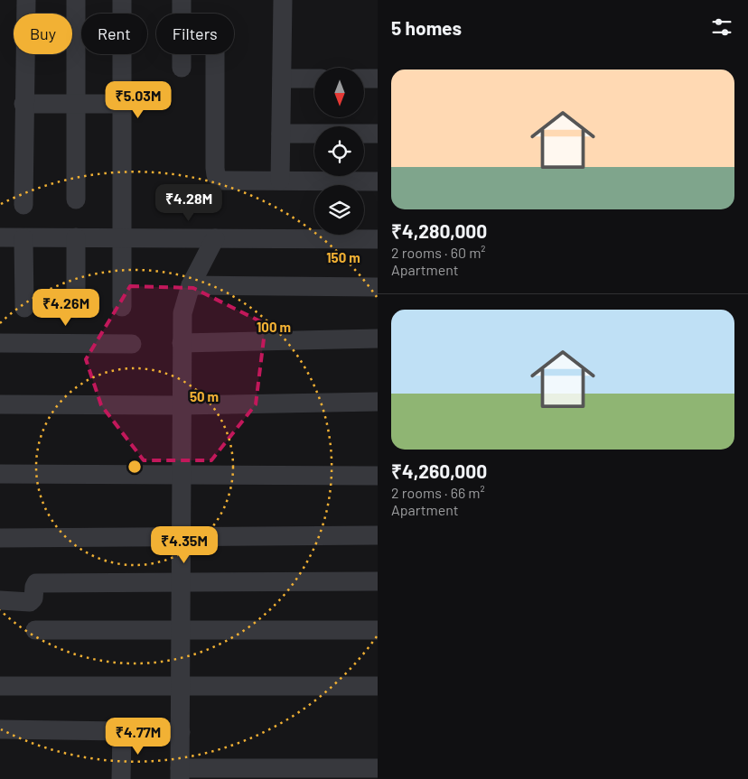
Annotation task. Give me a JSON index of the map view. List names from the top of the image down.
{
  "north": "bottom",
  "page": {
    "heading": "5 homes",
    "chip": ["Buy", "Rent", "Filters"],
    "list": [
      {
        "name": "₹4,280,000",
        "note": "2 rooms · 60 m² · Apartment"
      },
      {
        "name": "₹4,260,000",
        "note": "2 rooms · 66 m² · Apartment"
      }
    ],
    "price": [
      "₹5.03M",
      "₹4.28M",
      "₹4.26M",
      "₹4.35M",
      "₹4.77M"
    ]
  },
  "rings": ["150 m", "100 m", "50 m"]
}
